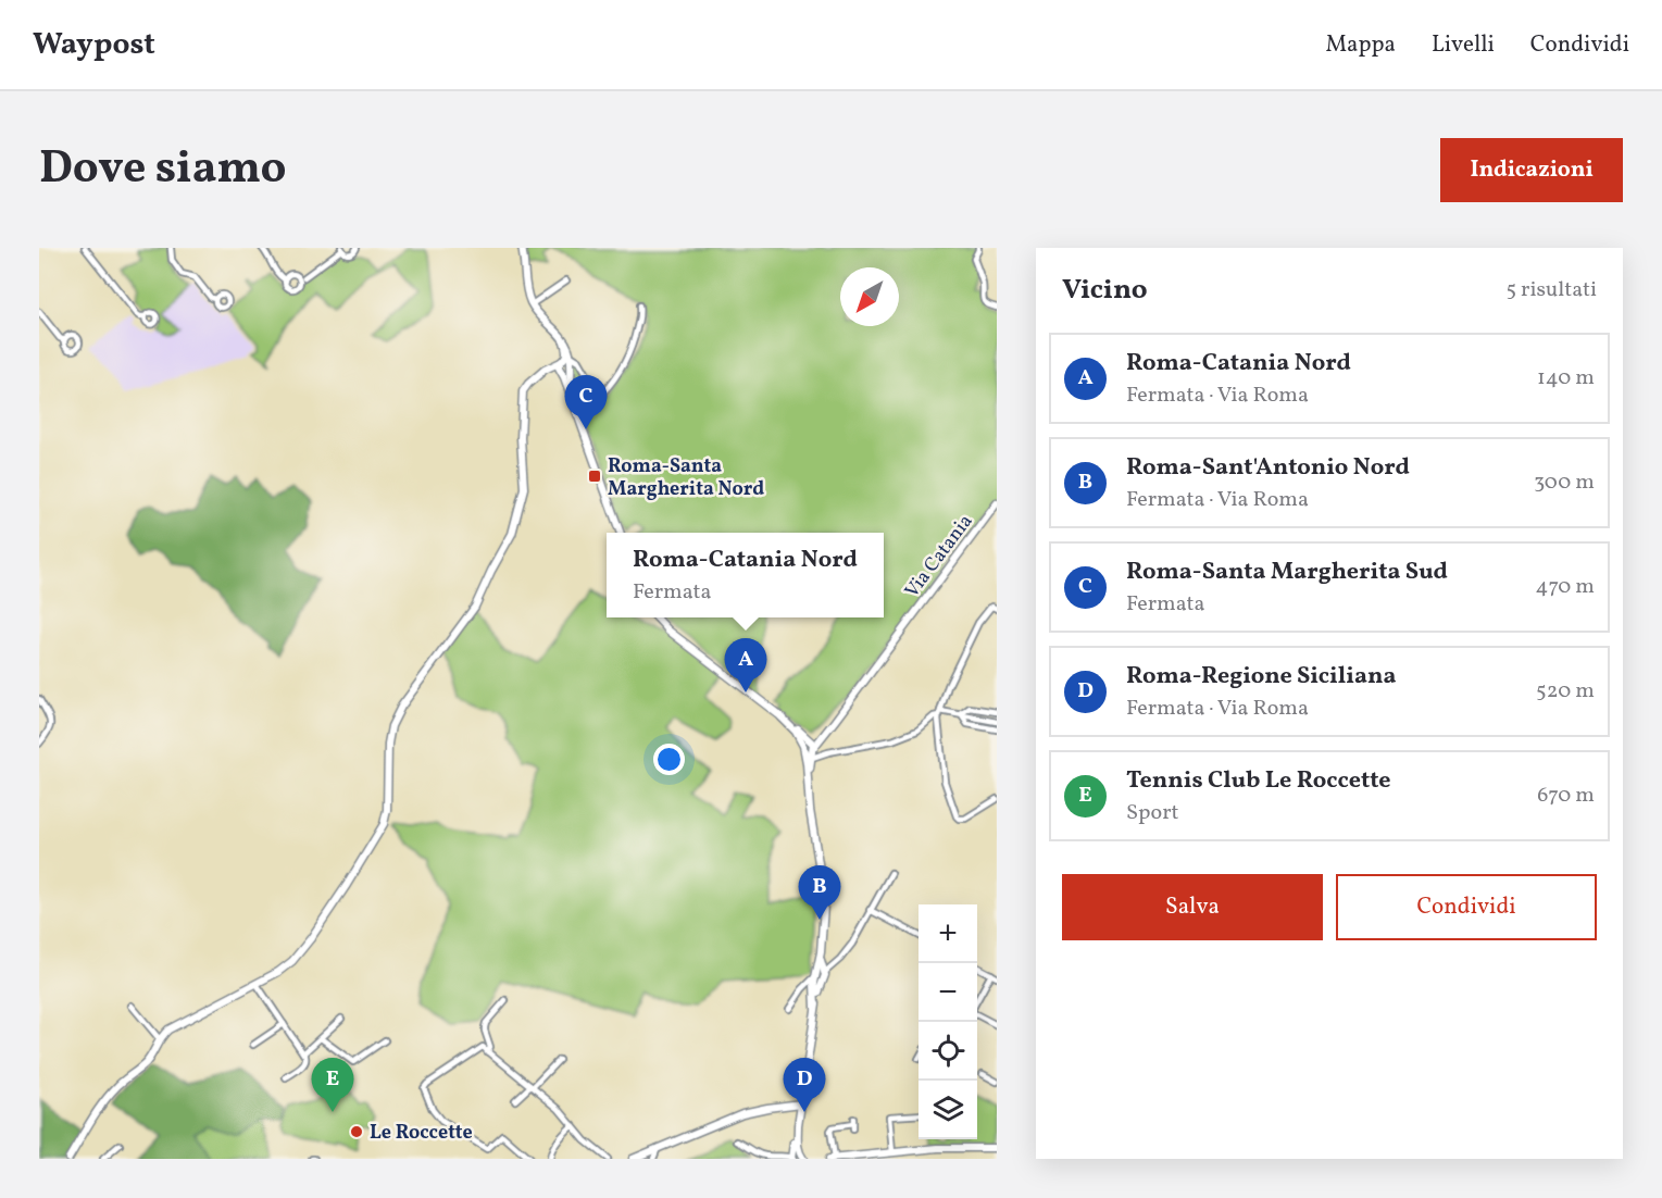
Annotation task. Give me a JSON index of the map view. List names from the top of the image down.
{
  "streets": {
    "street": ["Via Catania"]
  },
  "places": {
    "transit": ["Roma-Santa Margherita Nord"],
    "other": ["Le Roccette"]
  },
  "north": "bottom left",
  "page": {
    "header": "Waypost",
    "nav": ["Mappa", "Livelli", "Condividi"],
    "title": "Dove siamo",
    "buttons": [
      "Indicazioni",
      ["Salva", "Condividi"]
    ],
    "heading": ["Vicino", "5 risultati"],
    "list": [
      {
        "mark": "A",
        "name": "Roma-Catania Nord",
        "note": "Fermata · Via Roma",
        "value": "140 m"
      },
      {
        "mark": "B",
        "name": "Roma-Sant'Antonio Nord",
        "note": "Fermata · Via Roma",
        "value": "300 m"
      },
      {
        "mark": "C",
        "name": "Roma-Santa Margherita Sud",
        "note": "Fermata",
        "value": "470 m"
      },
      {
        "mark": "D",
        "name": "Roma-Regione Siciliana",
        "note": "Fermata · Via Roma",
        "value": "520 m"
      },
      {
        "mark": "E",
        "name": "Tennis Club Le Roccette",
        "note": "Sport",
        "value": "670 m"
      }
    ],
    "pins": [
      "C",
      "A",
      "B",
      "D",
      "E"
    ],
    "popup": ["Roma-Catania Nord", "Fermata"],
    "map_buttons": ["+", "−"]
  }
}
